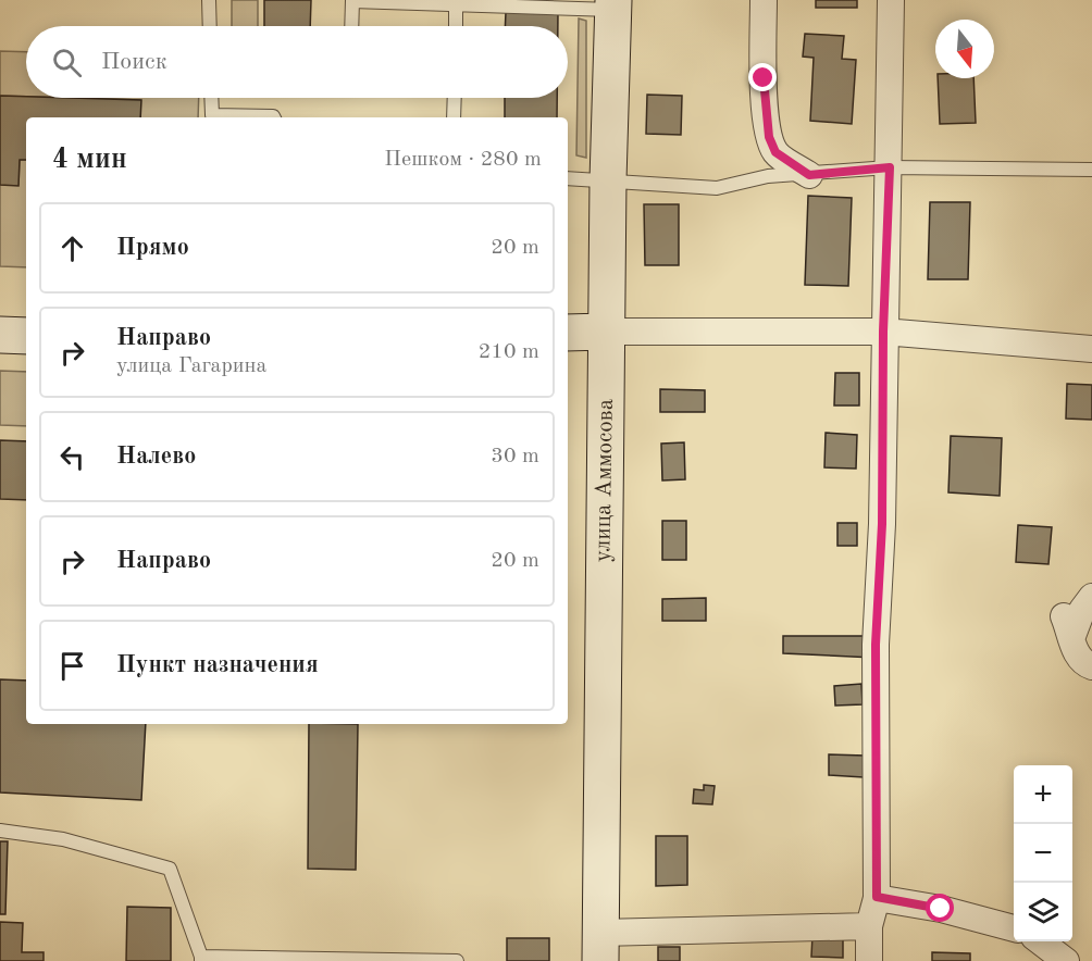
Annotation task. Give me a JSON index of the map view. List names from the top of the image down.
{
  "streets": {
    "main road": ["улица Аммосова"]
  },
  "north": "bottom",
  "page": {
    "search": "Поиск",
    "heading": ["4 мин", "Пешком · 280 m"],
    "list": [
      ["Прямо", "20 m"],
      ["Направо", "улица Гагарина", "210 m"],
      ["Налево", "30 m"],
      ["Направо", "20 m"],
      "Пункт назначения"
    ],
    "map_buttons": ["+", "−"]
  }
}
